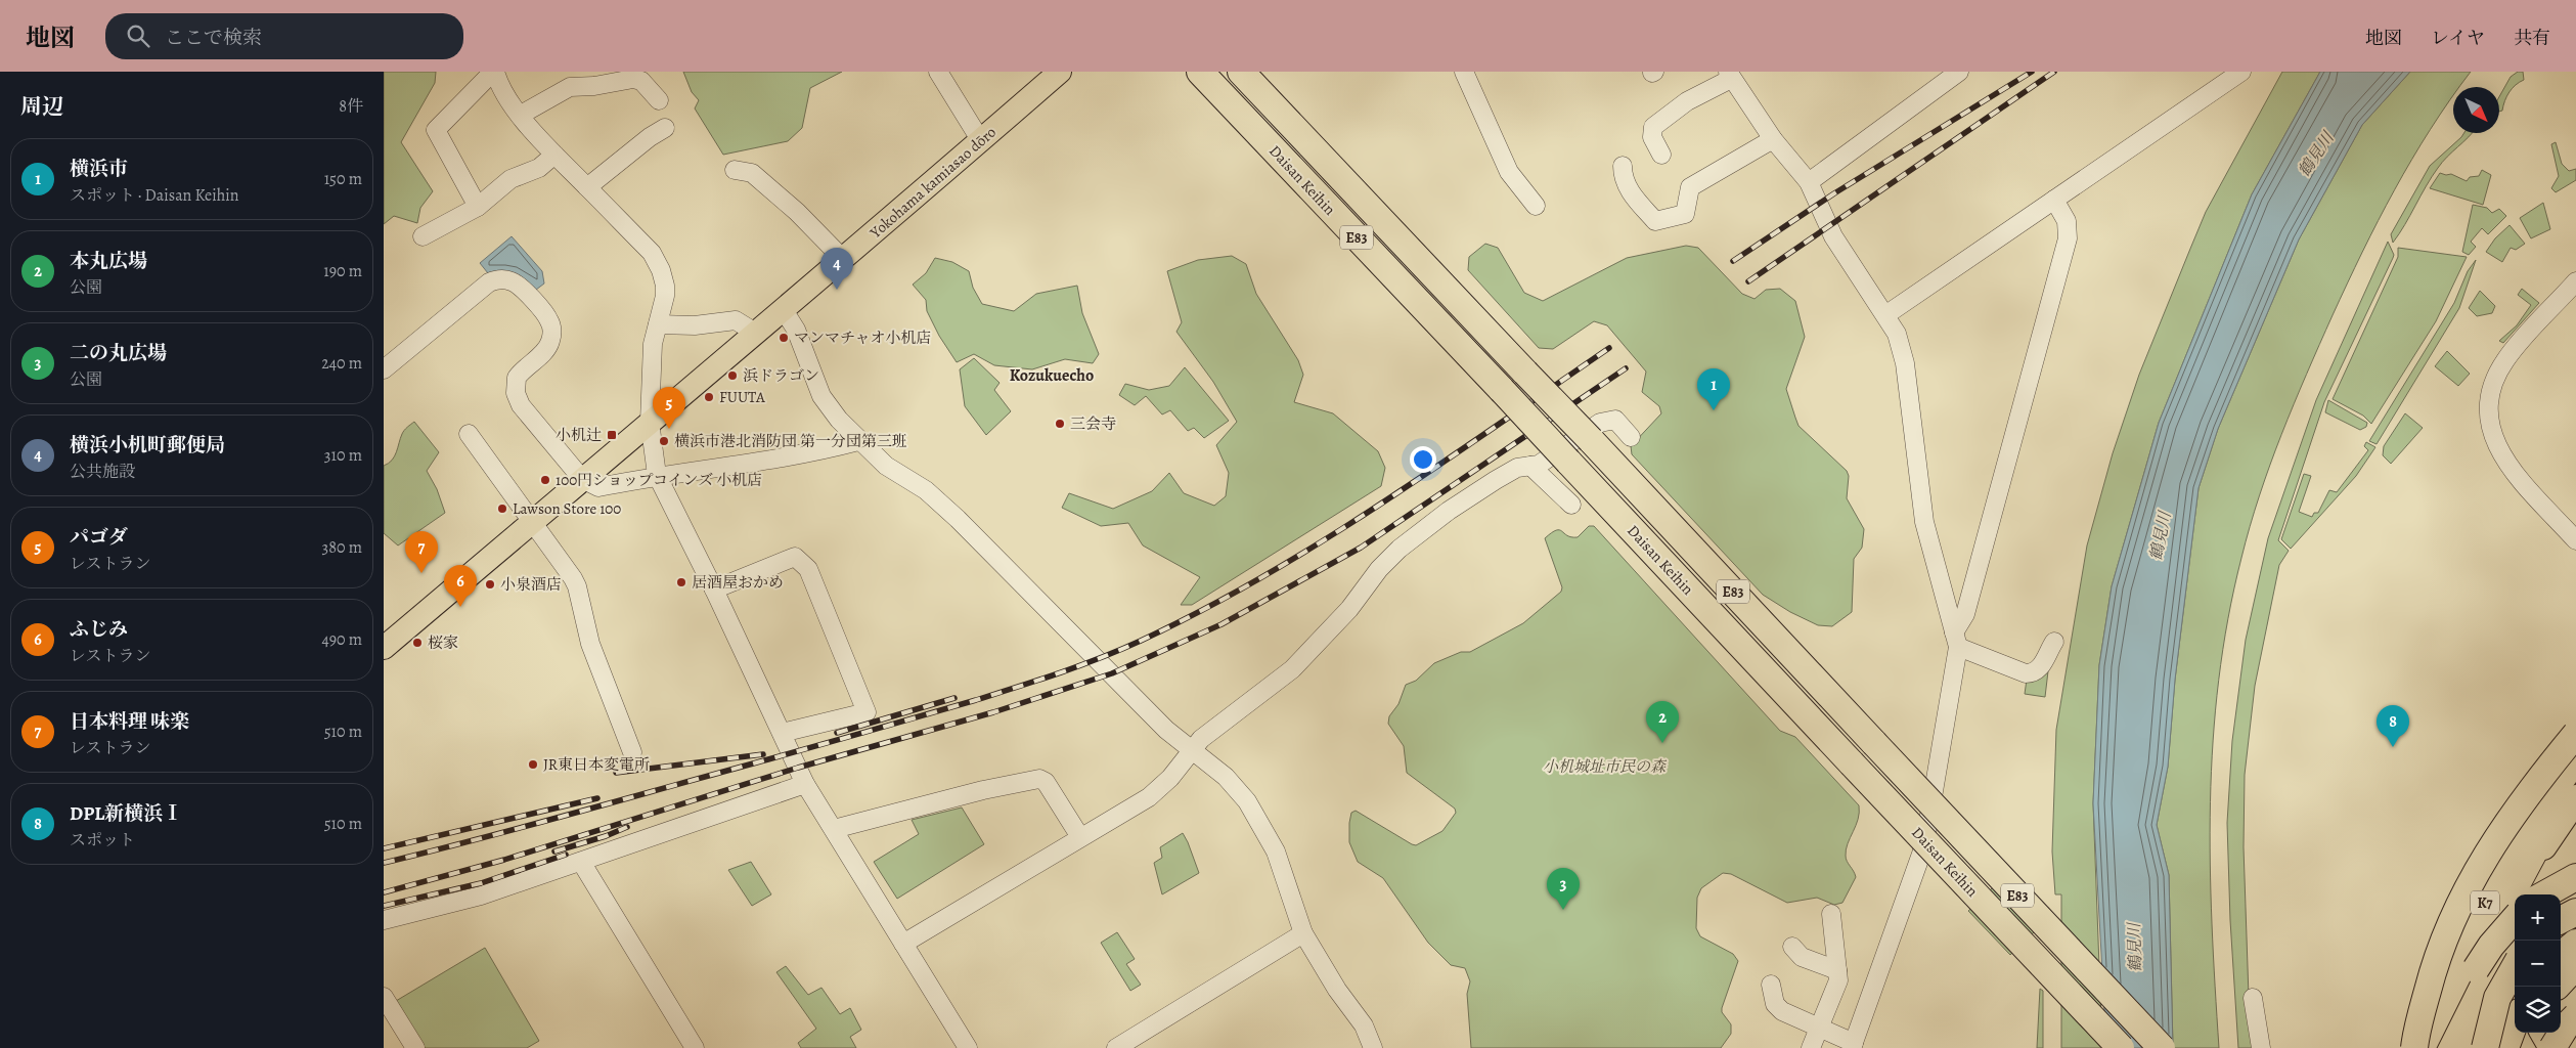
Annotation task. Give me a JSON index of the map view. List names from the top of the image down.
{
  "streets": {
    "highway": ["Daisan Keihin", "E83", "K7"],
    "main road": ["Yokohama kamiasao dōro"]
  },
  "districts": ["Kozukuecho"],
  "water": ["鶴見川"],
  "parks": ["小机城址市民の森"],
  "places": {
    "other": [
      "マンマチャオ小机店",
      "浜ドラゴン",
      "FUUTA",
      "三会寺",
      "横浜市港北消防団 第一分団第三班",
      "100円ショップコインズ 小机店",
      "Lawson Store 100",
      "居酒屋おかめ",
      "小泉酒店",
      "桜家",
      "JR東日本変電所"
    ],
    "transit": ["小机辻"]
  },
  "north": "bottom right",
  "page": {
    "header": "地図",
    "search": "ここで検索",
    "nav": ["地図", "レイヤ", "共有"],
    "heading": ["周辺", "8件"],
    "list": [
      {
        "mark": "1",
        "name": "横浜市",
        "note": "スポット · Daisan Keihin",
        "value": "150 m"
      },
      {
        "mark": "2",
        "name": "本丸広場",
        "note": "公園",
        "value": "190 m"
      },
      {
        "mark": "3",
        "name": "二の丸広場",
        "note": "公園",
        "value": "240 m"
      },
      {
        "mark": "4",
        "name": "横浜小机町郵便局",
        "note": "公共施設",
        "value": "310 m"
      },
      {
        "mark": "5",
        "name": "パゴダ",
        "note": "レストラン",
        "value": "380 m"
      },
      {
        "mark": "6",
        "name": "ふじみ",
        "note": "レストラン",
        "value": "490 m"
      },
      {
        "mark": "7",
        "name": "日本料理 味楽",
        "note": "レストラン",
        "value": "510 m"
      },
      {
        "mark": "8",
        "name": "DPL新横浜Ⅰ",
        "note": "スポット",
        "value": "510 m"
      }
    ],
    "pins": [
      "4",
      "1",
      "5",
      "7",
      "6",
      "2",
      "8",
      "3"
    ],
    "map_buttons": ["+", "−"]
  }
}
